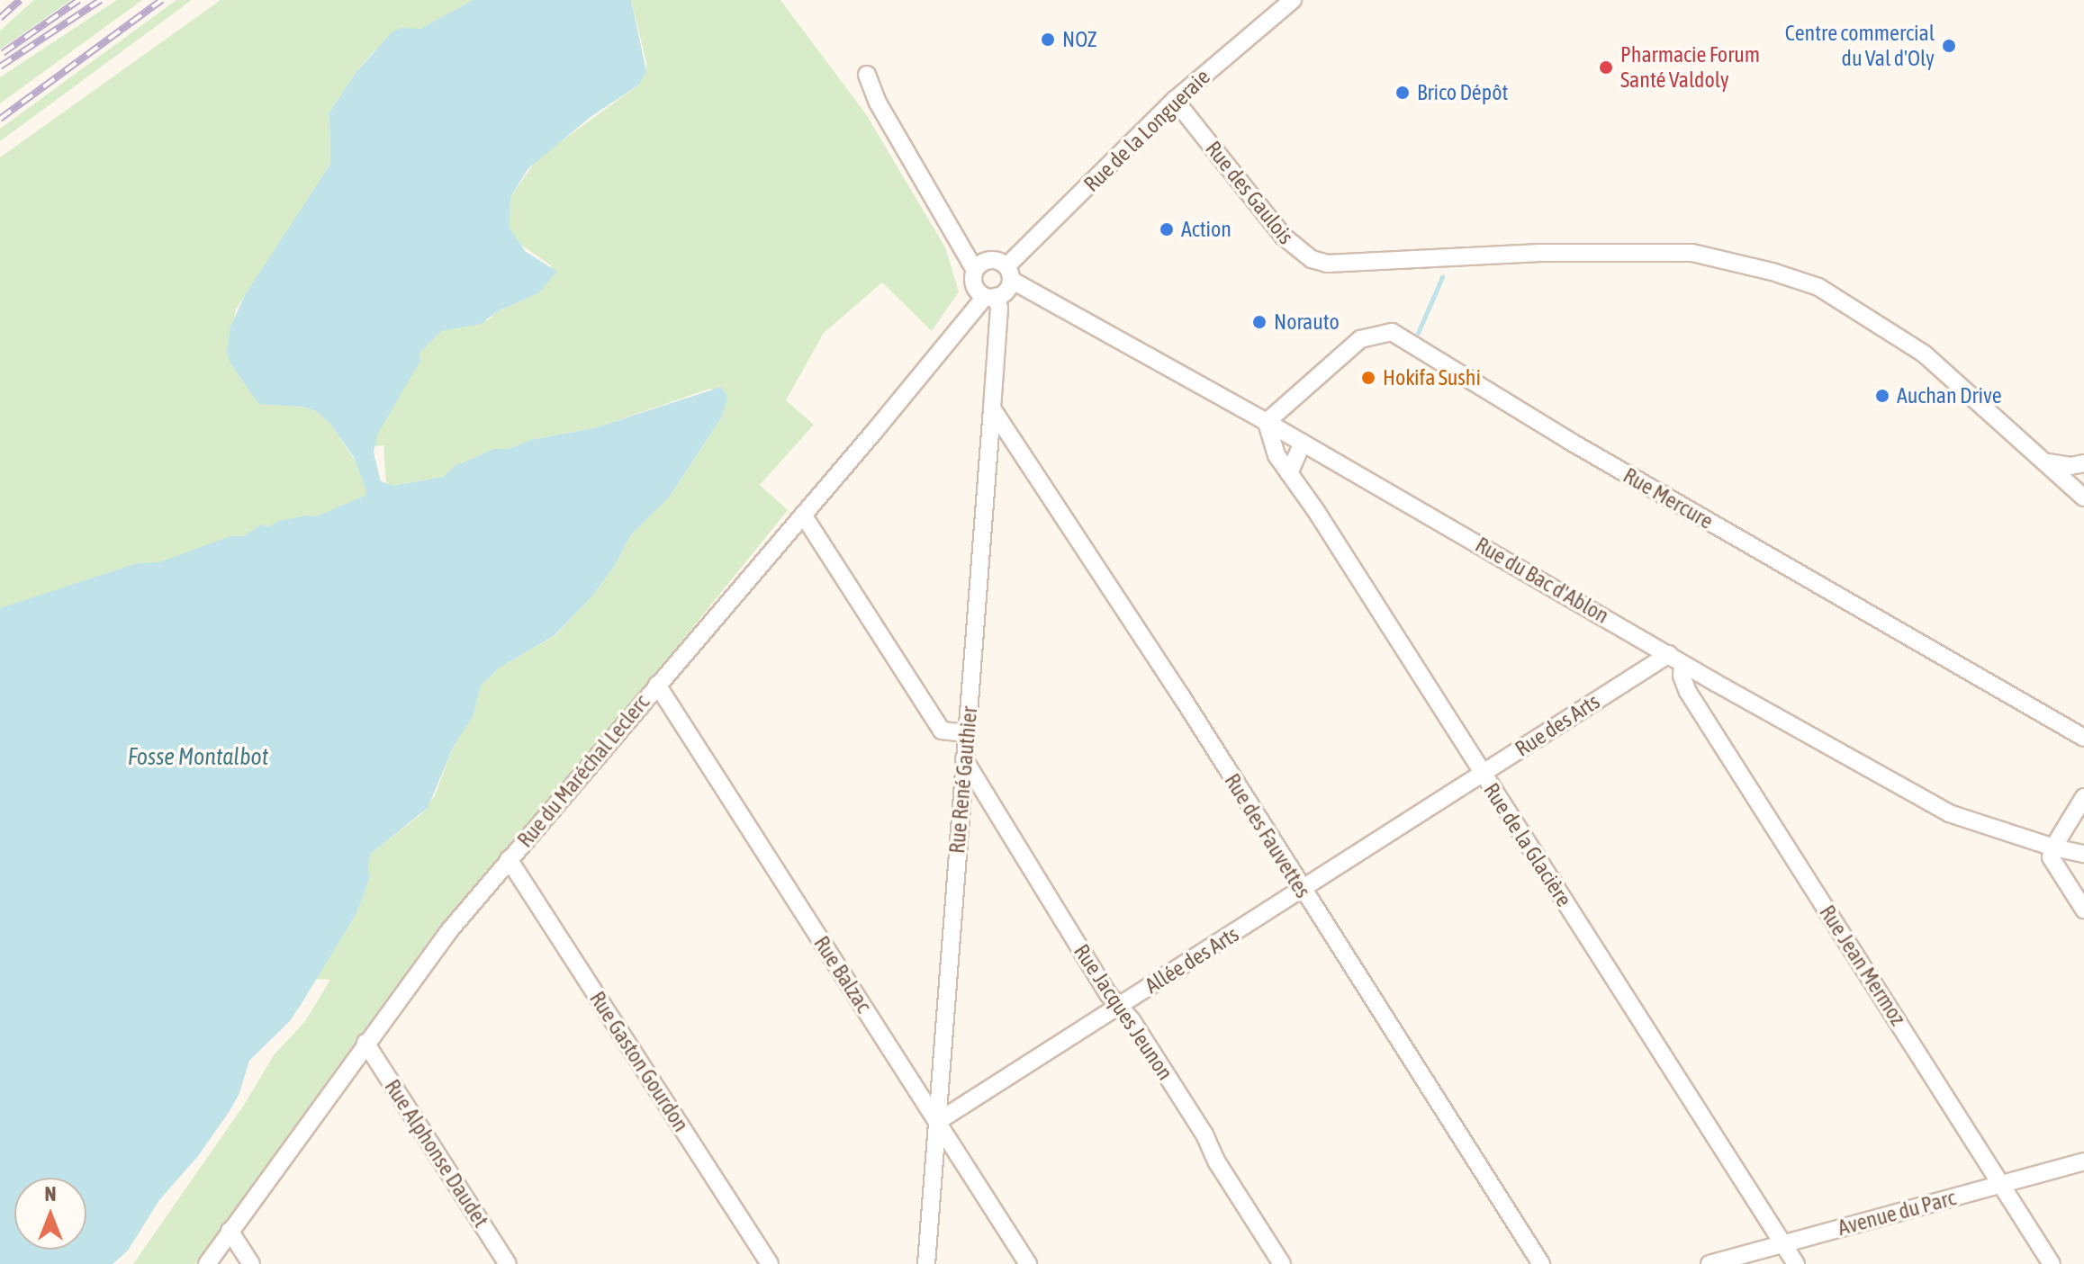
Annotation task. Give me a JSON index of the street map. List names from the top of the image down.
{
  "streets": {
    "street": [
      "Rue de la Longueraie",
      "Rue des Gaulois",
      "Rue Mercure",
      "Rue du Bac d'Ablon",
      "Rue des Arts",
      "Rue du Maréchal Leclerc",
      "Rue René Gauthier",
      "Rue des Fauvettes",
      "Rue de la Glacière",
      "Allée des Arts",
      "Rue Jean Mermoz",
      "Rue Balzac",
      "Rue Jacques Jeunon",
      "Rue Gaston Gourdon",
      "Rue Alphonse Daudet",
      "Avenue du Parc"
    ]
  },
  "crossings": [
    ["Rue de la Longueraie", "Rue des Gaulois"],
    ["Rue de la Longueraie", "Rue du Bac d'Ablon"],
    ["Rue de la Longueraie", "Rue du Maréchal Leclerc"],
    ["Rue de la Longueraie", "Rue René Gauthier"],
    ["Rue Mercure", "Rue du Bac d'Ablon"],
    ["Rue Mercure", "Rue de la Glacière"],
    ["Rue du Bac d'Ablon", "Rue des Arts"],
    ["Rue du Bac d'Ablon", "Rue du Maréchal Leclerc"],
    ["Rue du Bac d'Ablon", "Rue René Gauthier"],
    ["Rue du Bac d'Ablon", "Rue de la Glacière"],
    ["Rue du Bac d'Ablon", "Rue Jean Mermoz"],
    ["Rue des Arts", "Rue des Fauvettes"],
    ["Rue des Arts", "Rue de la Glacière"],
    ["Rue des Arts", "Allée des Arts"],
    ["Rue des Arts", "Rue Jean Mermoz"],
    ["Rue du Maréchal Leclerc", "Rue René Gauthier"],
    ["Rue du Maréchal Leclerc", "Rue Balzac"],
    ["Rue du Maréchal Leclerc", "Rue Gaston Gourdon"],
    ["Rue du Maréchal Leclerc", "Rue Alphonse Daudet"],
    ["Rue René Gauthier", "Rue des Fauvettes"],
    ["Rue René Gauthier", "Allée des Arts"],
    ["Rue René Gauthier", "Rue Balzac"],
    ["Rue René Gauthier", "Rue Jacques Jeunon"],
    ["Rue des Fauvettes", "Allée des Arts"],
    ["Rue de la Glacière", "Avenue du Parc"],
    ["Allée des Arts", "Rue Balzac"],
    ["Allée des Arts", "Rue Jacques Jeunon"],
    ["Rue Jean Mermoz", "Avenue du Parc"]
  ],
  "water": ["Fosse Montalbot"],
  "places": [
    "NOZ",
    "Centre commercial du Val d'Oly",
    "Pharmacie Forum Santé Valdoly",
    "Brico Dépôt",
    "Action",
    "Norauto",
    "Hokifa Sushi",
    "Auchan Drive"
  ],
  "north": "top"
}
